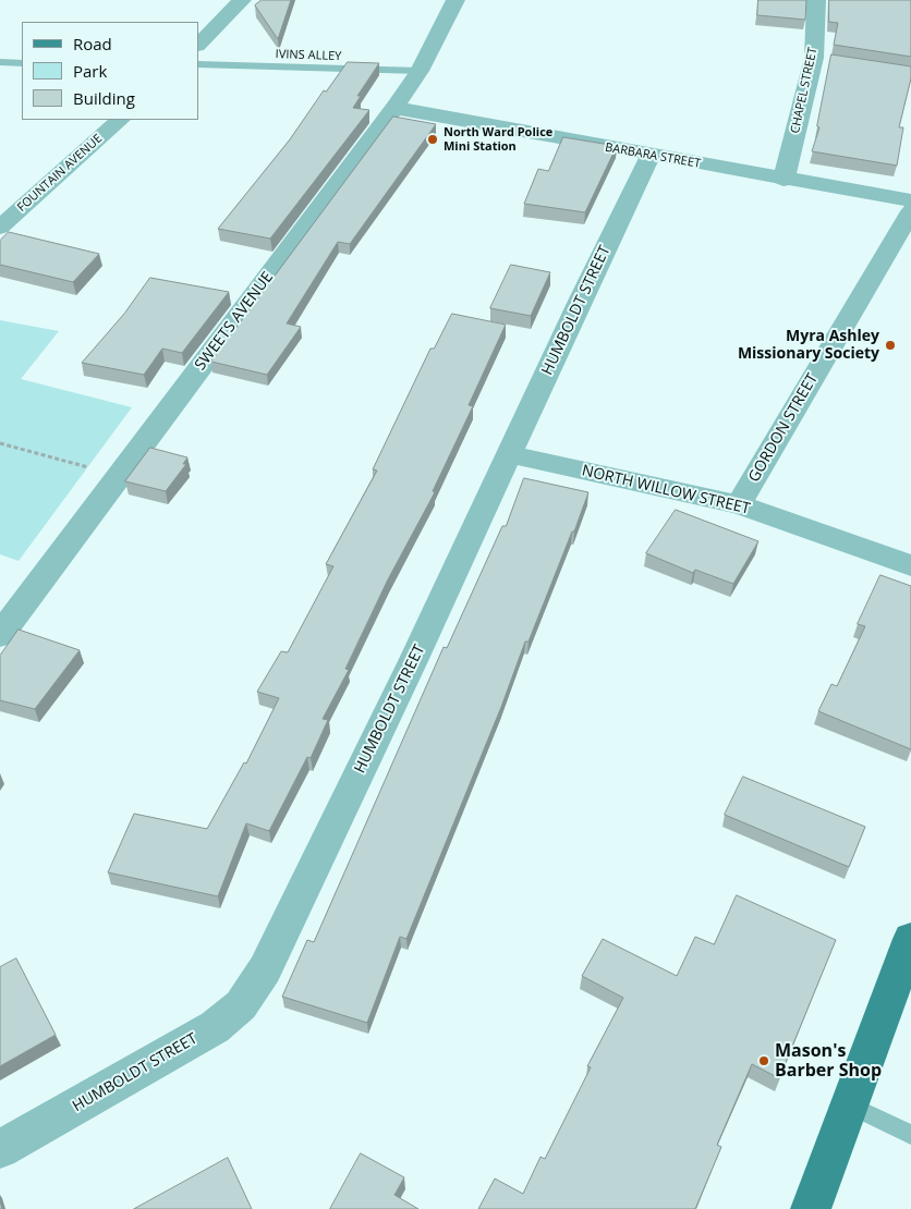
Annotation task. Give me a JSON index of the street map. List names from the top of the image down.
{
  "streets": {
    "street": [
      "CHAPEL STREET",
      "BARBARA STREET",
      "FOUNTAIN AVENUE",
      "HUMBOLDT STREET",
      "SWEETS AVENUE",
      "GORDON STREET",
      "NORTH WILLOW STREET"
    ],
    "lane": ["IVINS ALLEY"]
  },
  "crossings": [
    ["IVINS ALLEY", "SWEETS AVENUE"],
    ["CHAPEL STREET", "BARBARA STREET"],
    ["BARBARA STREET", "HUMBOLDT STREET"],
    ["BARBARA STREET", "SWEETS AVENUE"],
    ["HUMBOLDT STREET", "NORTH WILLOW STREET"],
    ["GORDON STREET", "NORTH WILLOW STREET"]
  ],
  "places": ["North Ward Police Mini Station", "Myra Ashley Missionary Society", "Mason's Barber Shop"],
  "legend": ["Road", "Park", "Building"]
}
